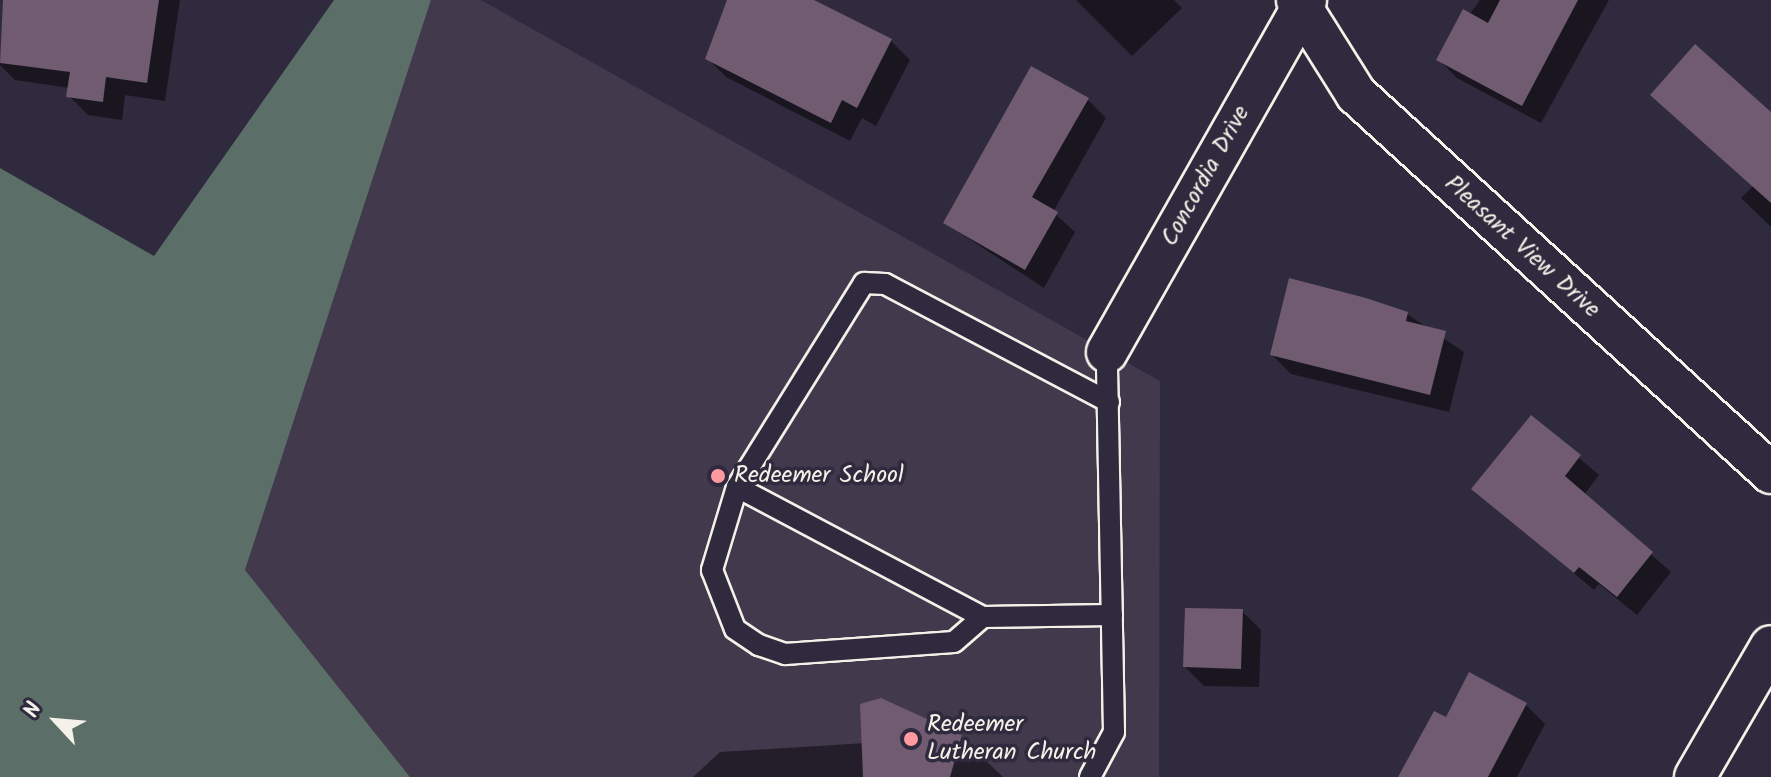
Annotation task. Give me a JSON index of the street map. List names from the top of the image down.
{
  "streets": {
    "street": ["Concordia Drive", "Pleasant View Drive"]
  },
  "crossings": [
    ["Concordia Drive", "Pleasant View Drive"]
  ],
  "places": ["Redeemer School", "Redeemer Lutheran Church"],
  "north": "top left"
}
